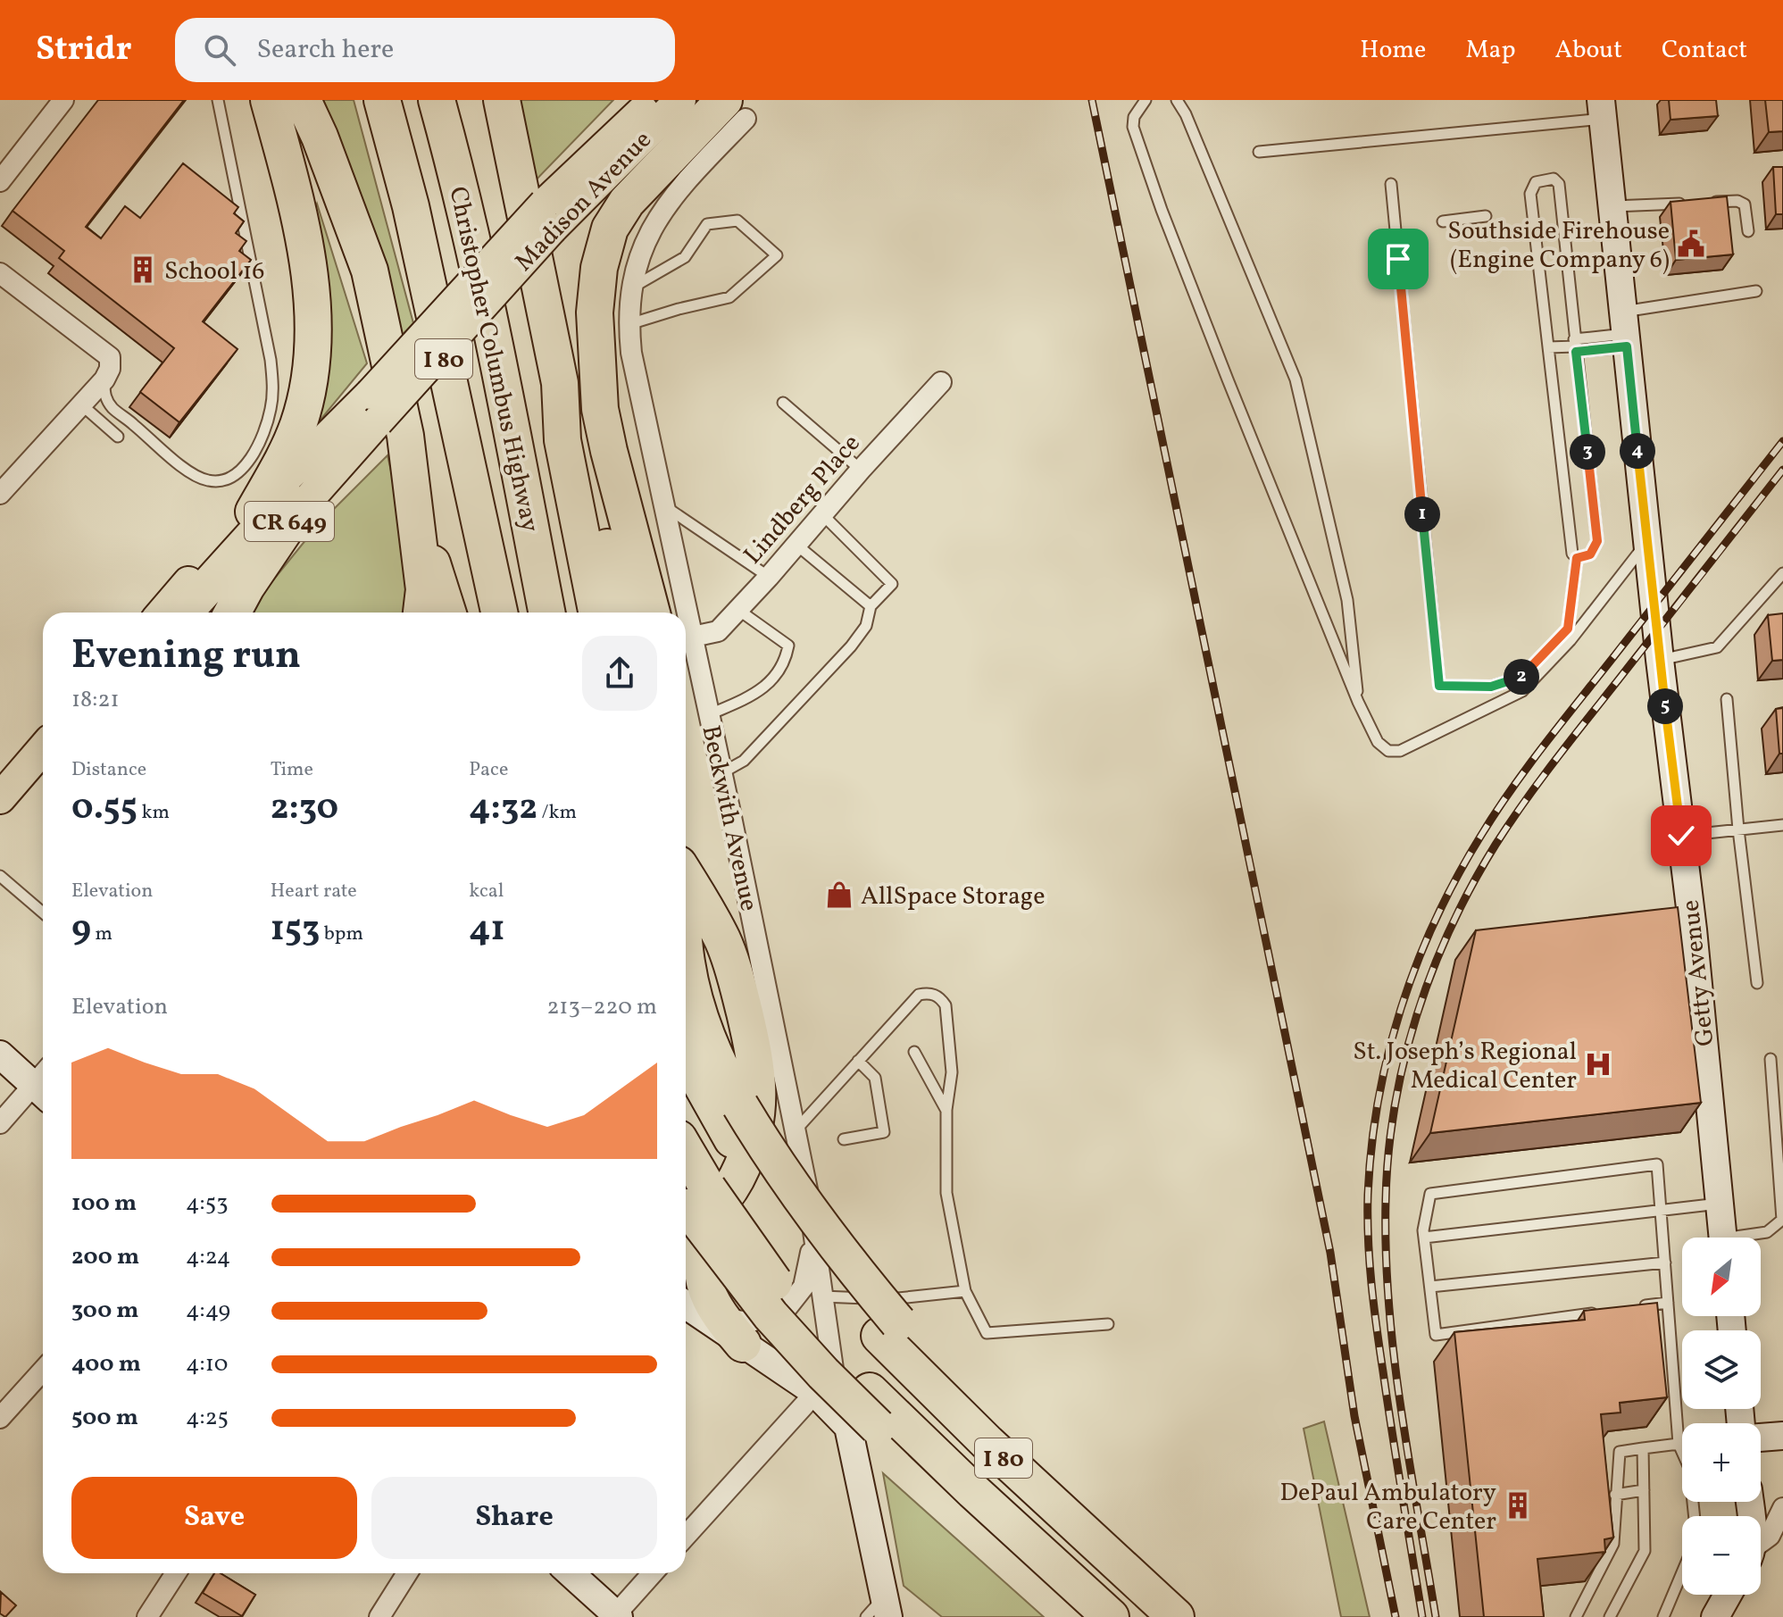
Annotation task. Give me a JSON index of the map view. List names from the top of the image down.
{
  "streets": {
    "highway": ["I 80", "Christopher Columbus Highway"],
    "main road": ["Madison Avenue", "CR 649", "Getty Avenue"],
    "street": ["Lindberg Place", "Beckwith Avenue"]
  },
  "crossings": [
    ["Lindberg Place", "Beckwith Avenue"]
  ],
  "places": {
    "public building": ["Southside Firehouse (Engine Company 6)"],
    "building": ["School 16", "DePaul Ambulatory Care Center"],
    "shop": ["AllSpace Storage"],
    "hospital": ["St. Joseph’s Regional Medical Center"]
  },
  "north": "bottom left",
  "page": {
    "header": "Stridr",
    "search": "Search here",
    "nav": [
      "Home",
      "Map",
      "About",
      "Contact"
    ],
    "pins": [
      "4",
      "3",
      "1",
      "2",
      "5"
    ],
    "heading": ["Evening run", "18:21"],
    "stats": [
      ["Distance", "0.55 km"],
      ["Time", "2:30"],
      ["Pace", "4:32 /km"],
      ["Elevation", "9 m"],
      ["Heart rate", "153 bpm"],
      ["kcal", "41"]
    ],
    "chart": ["Elevation", "213–220 m"],
    "list": [
      {
        "name": "100 m",
        "note": "4:53"
      },
      {
        "name": "200 m",
        "note": "4:24"
      },
      {
        "name": "300 m",
        "note": "4:49"
      },
      {
        "name": "400 m",
        "note": "4:10"
      },
      {
        "name": "500 m",
        "note": "4:25"
      }
    ],
    "map_buttons": ["+", "−"],
    "buttons": ["Save", "Share"]
  }
}
